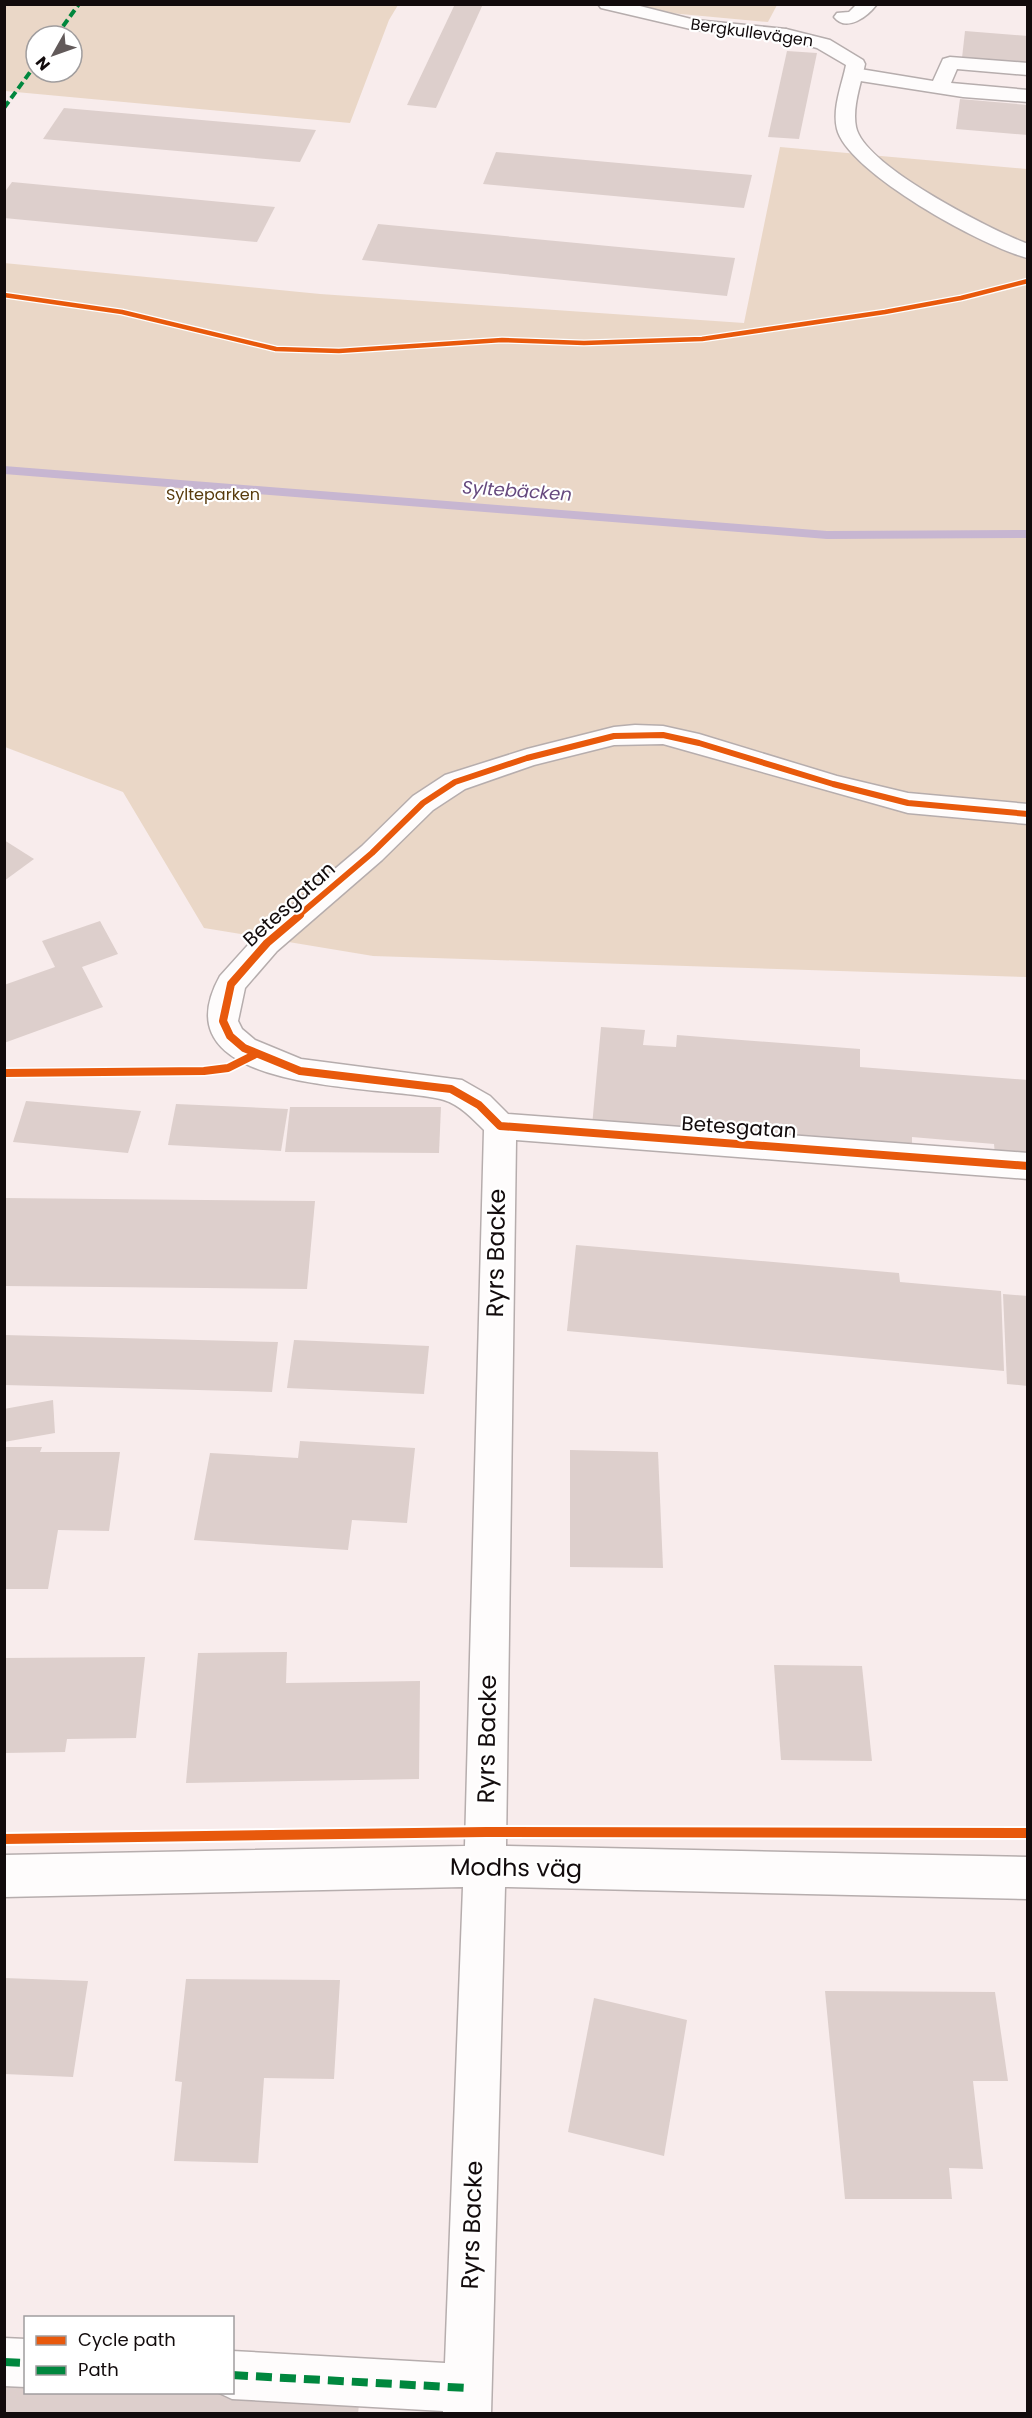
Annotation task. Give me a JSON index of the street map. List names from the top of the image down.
{
  "streets": {
    "street": [
      "Bergkullevägen",
      "Betesgatan",
      "Ryrs Backe",
      "Modhs väg"
    ]
  },
  "crossings": [
    ["Betesgatan", "Ryrs Backe"],
    ["Ryrs Backe", "Modhs väg"]
  ],
  "water": ["Syltebäcken"],
  "parks": ["Sylteparken"],
  "legend": ["Cycle path", "Path"],
  "north": "bottom left"
}
